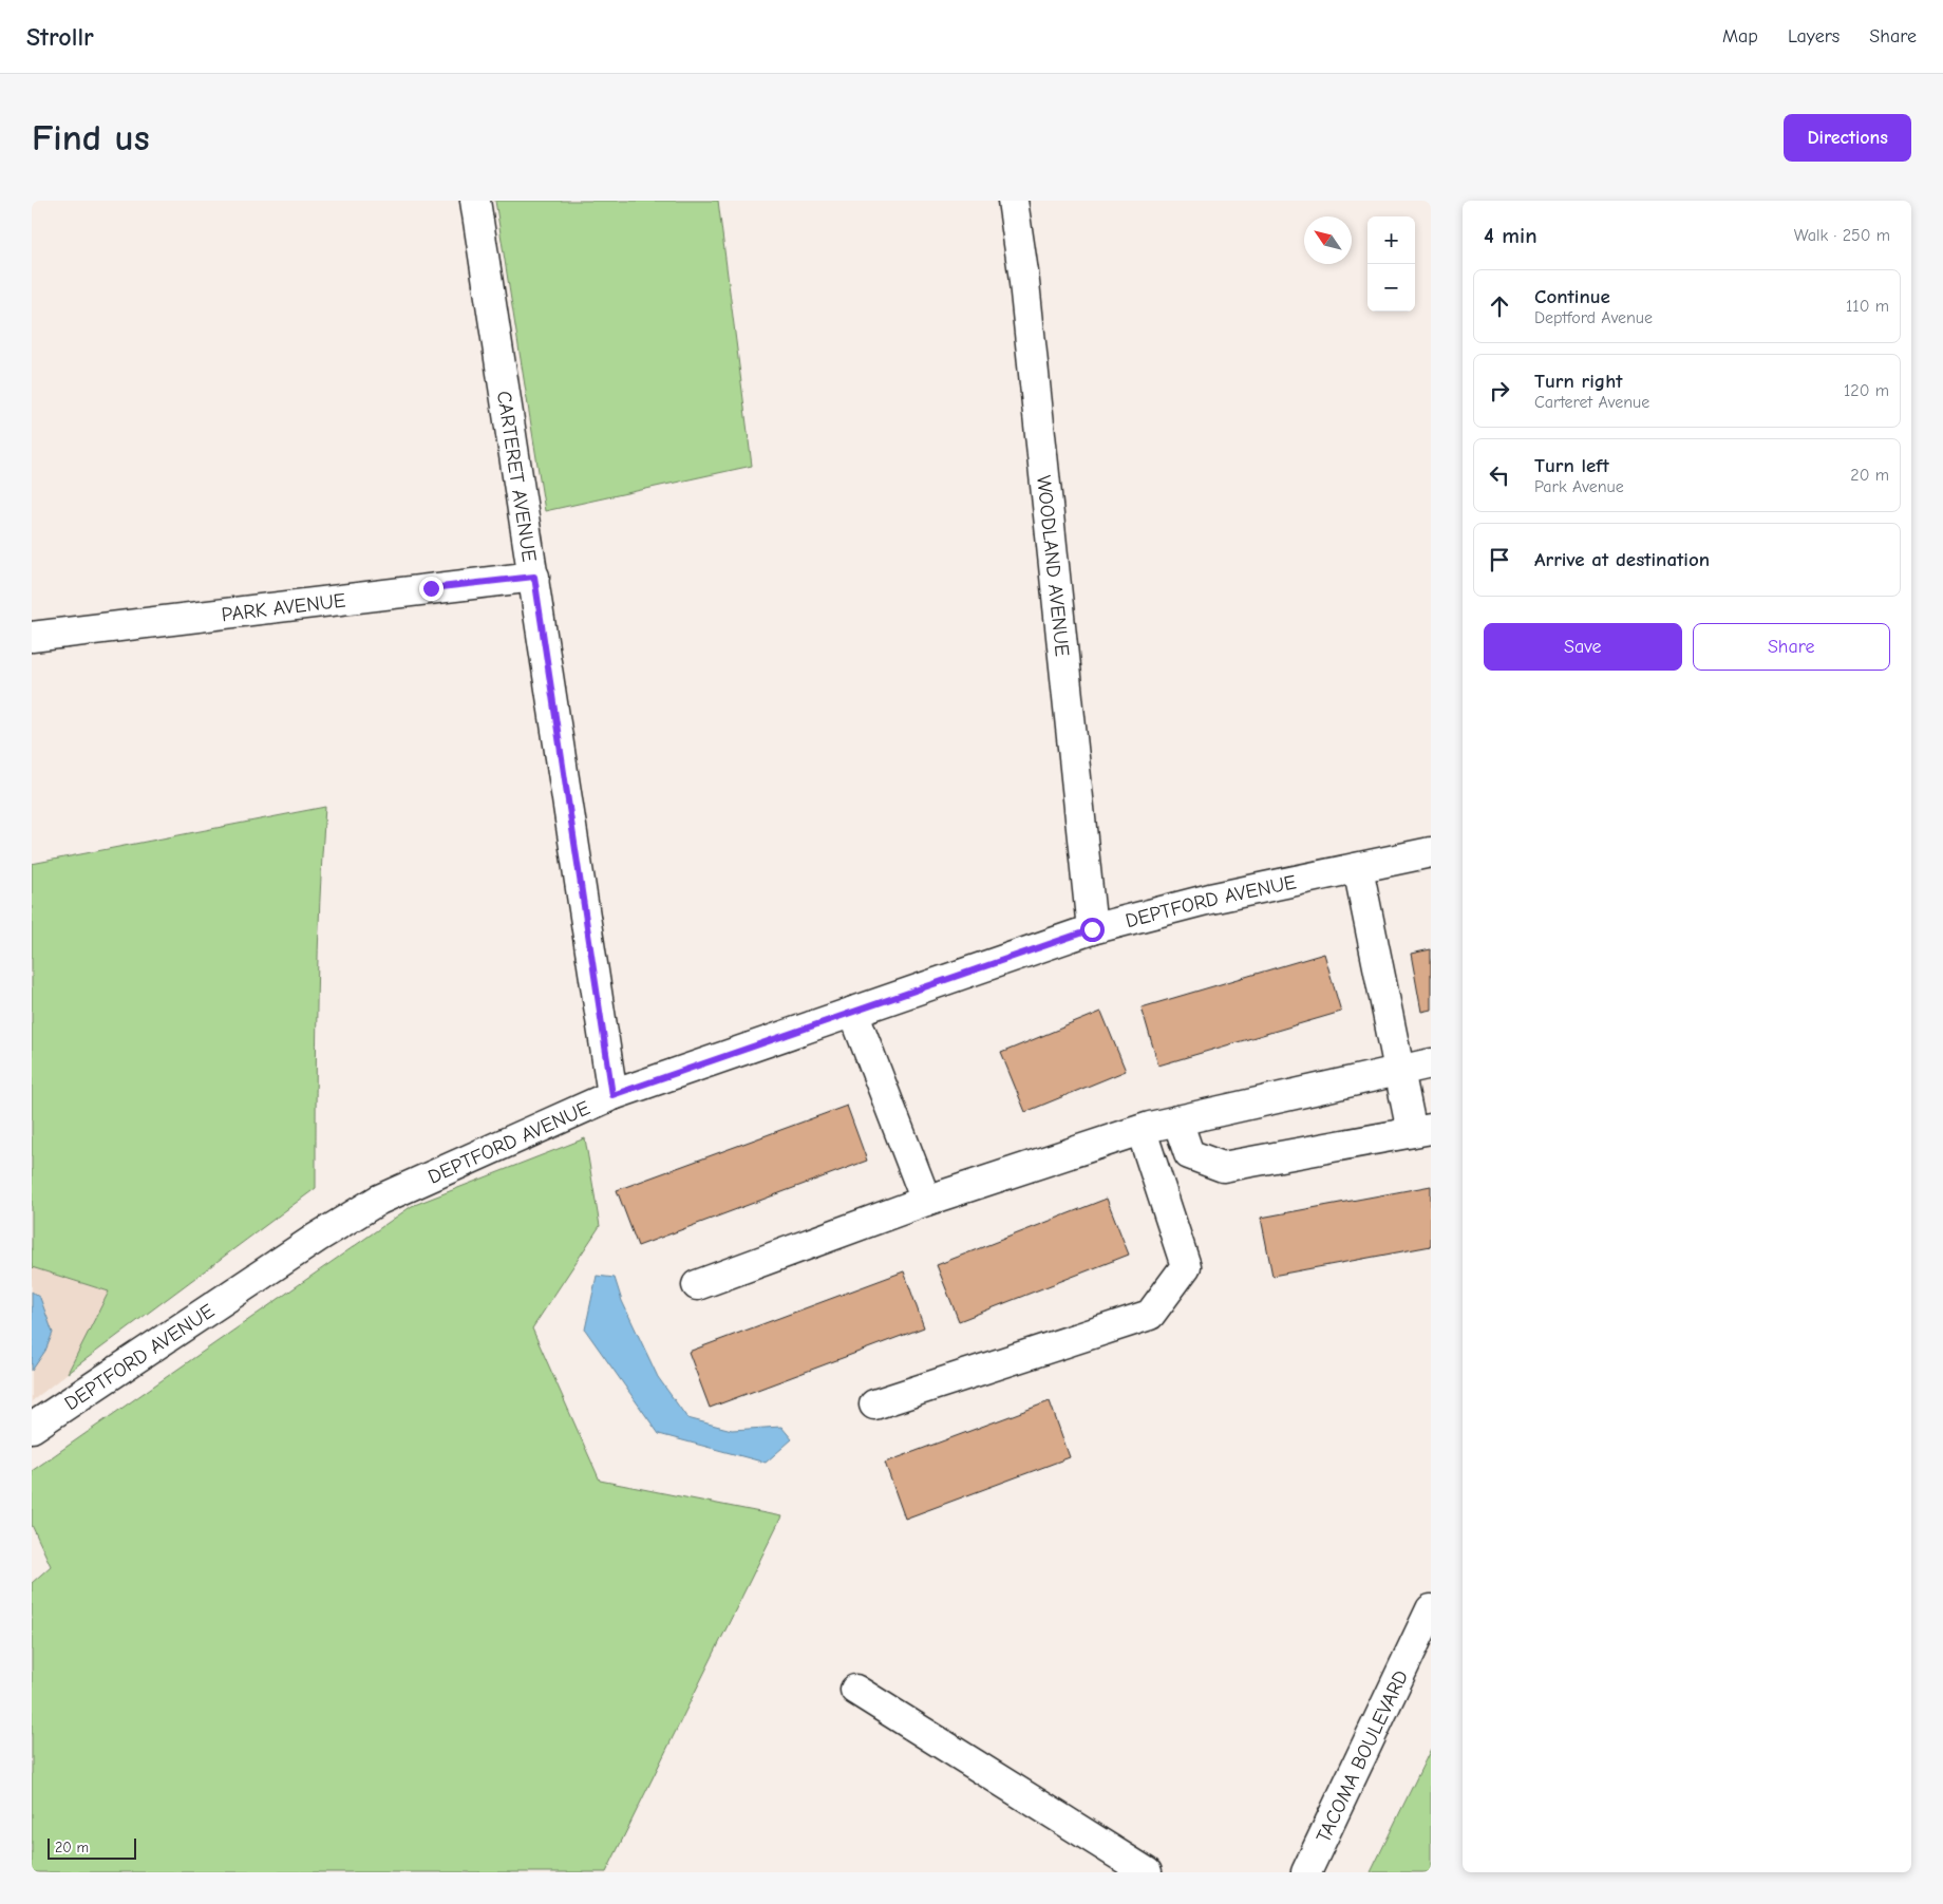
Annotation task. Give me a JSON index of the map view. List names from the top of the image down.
{
  "streets": {
    "street": [
      "CARTERET AVENUE",
      "WOODLAND AVENUE",
      "PARK AVENUE",
      "DEPTFORD AVENUE",
      "TACOMA BOULEVARD"
    ]
  },
  "crossings": [
    ["CARTERET AVENUE", "PARK AVENUE"],
    ["CARTERET AVENUE", "DEPTFORD AVENUE"],
    ["WOODLAND AVENUE", "DEPTFORD AVENUE"]
  ],
  "scale_bar": "20 m",
  "north": "top left",
  "page": {
    "header": "Strollr",
    "nav": ["Map", "Layers", "Share"],
    "buttons": [
      "Directions",
      ["Save", "Share"]
    ],
    "title": "Find us",
    "heading": ["4 min", "Walk · 250 m"],
    "map_buttons": ["+", "−"],
    "list": [
      ["Continue", "Deptford Avenue", "110 m"],
      ["Turn right", "Carteret Avenue", "120 m"],
      ["Turn left", "Park Avenue", "20 m"],
      "Arrive at destination"
    ],
    "scale": "20 m"
  }
}
